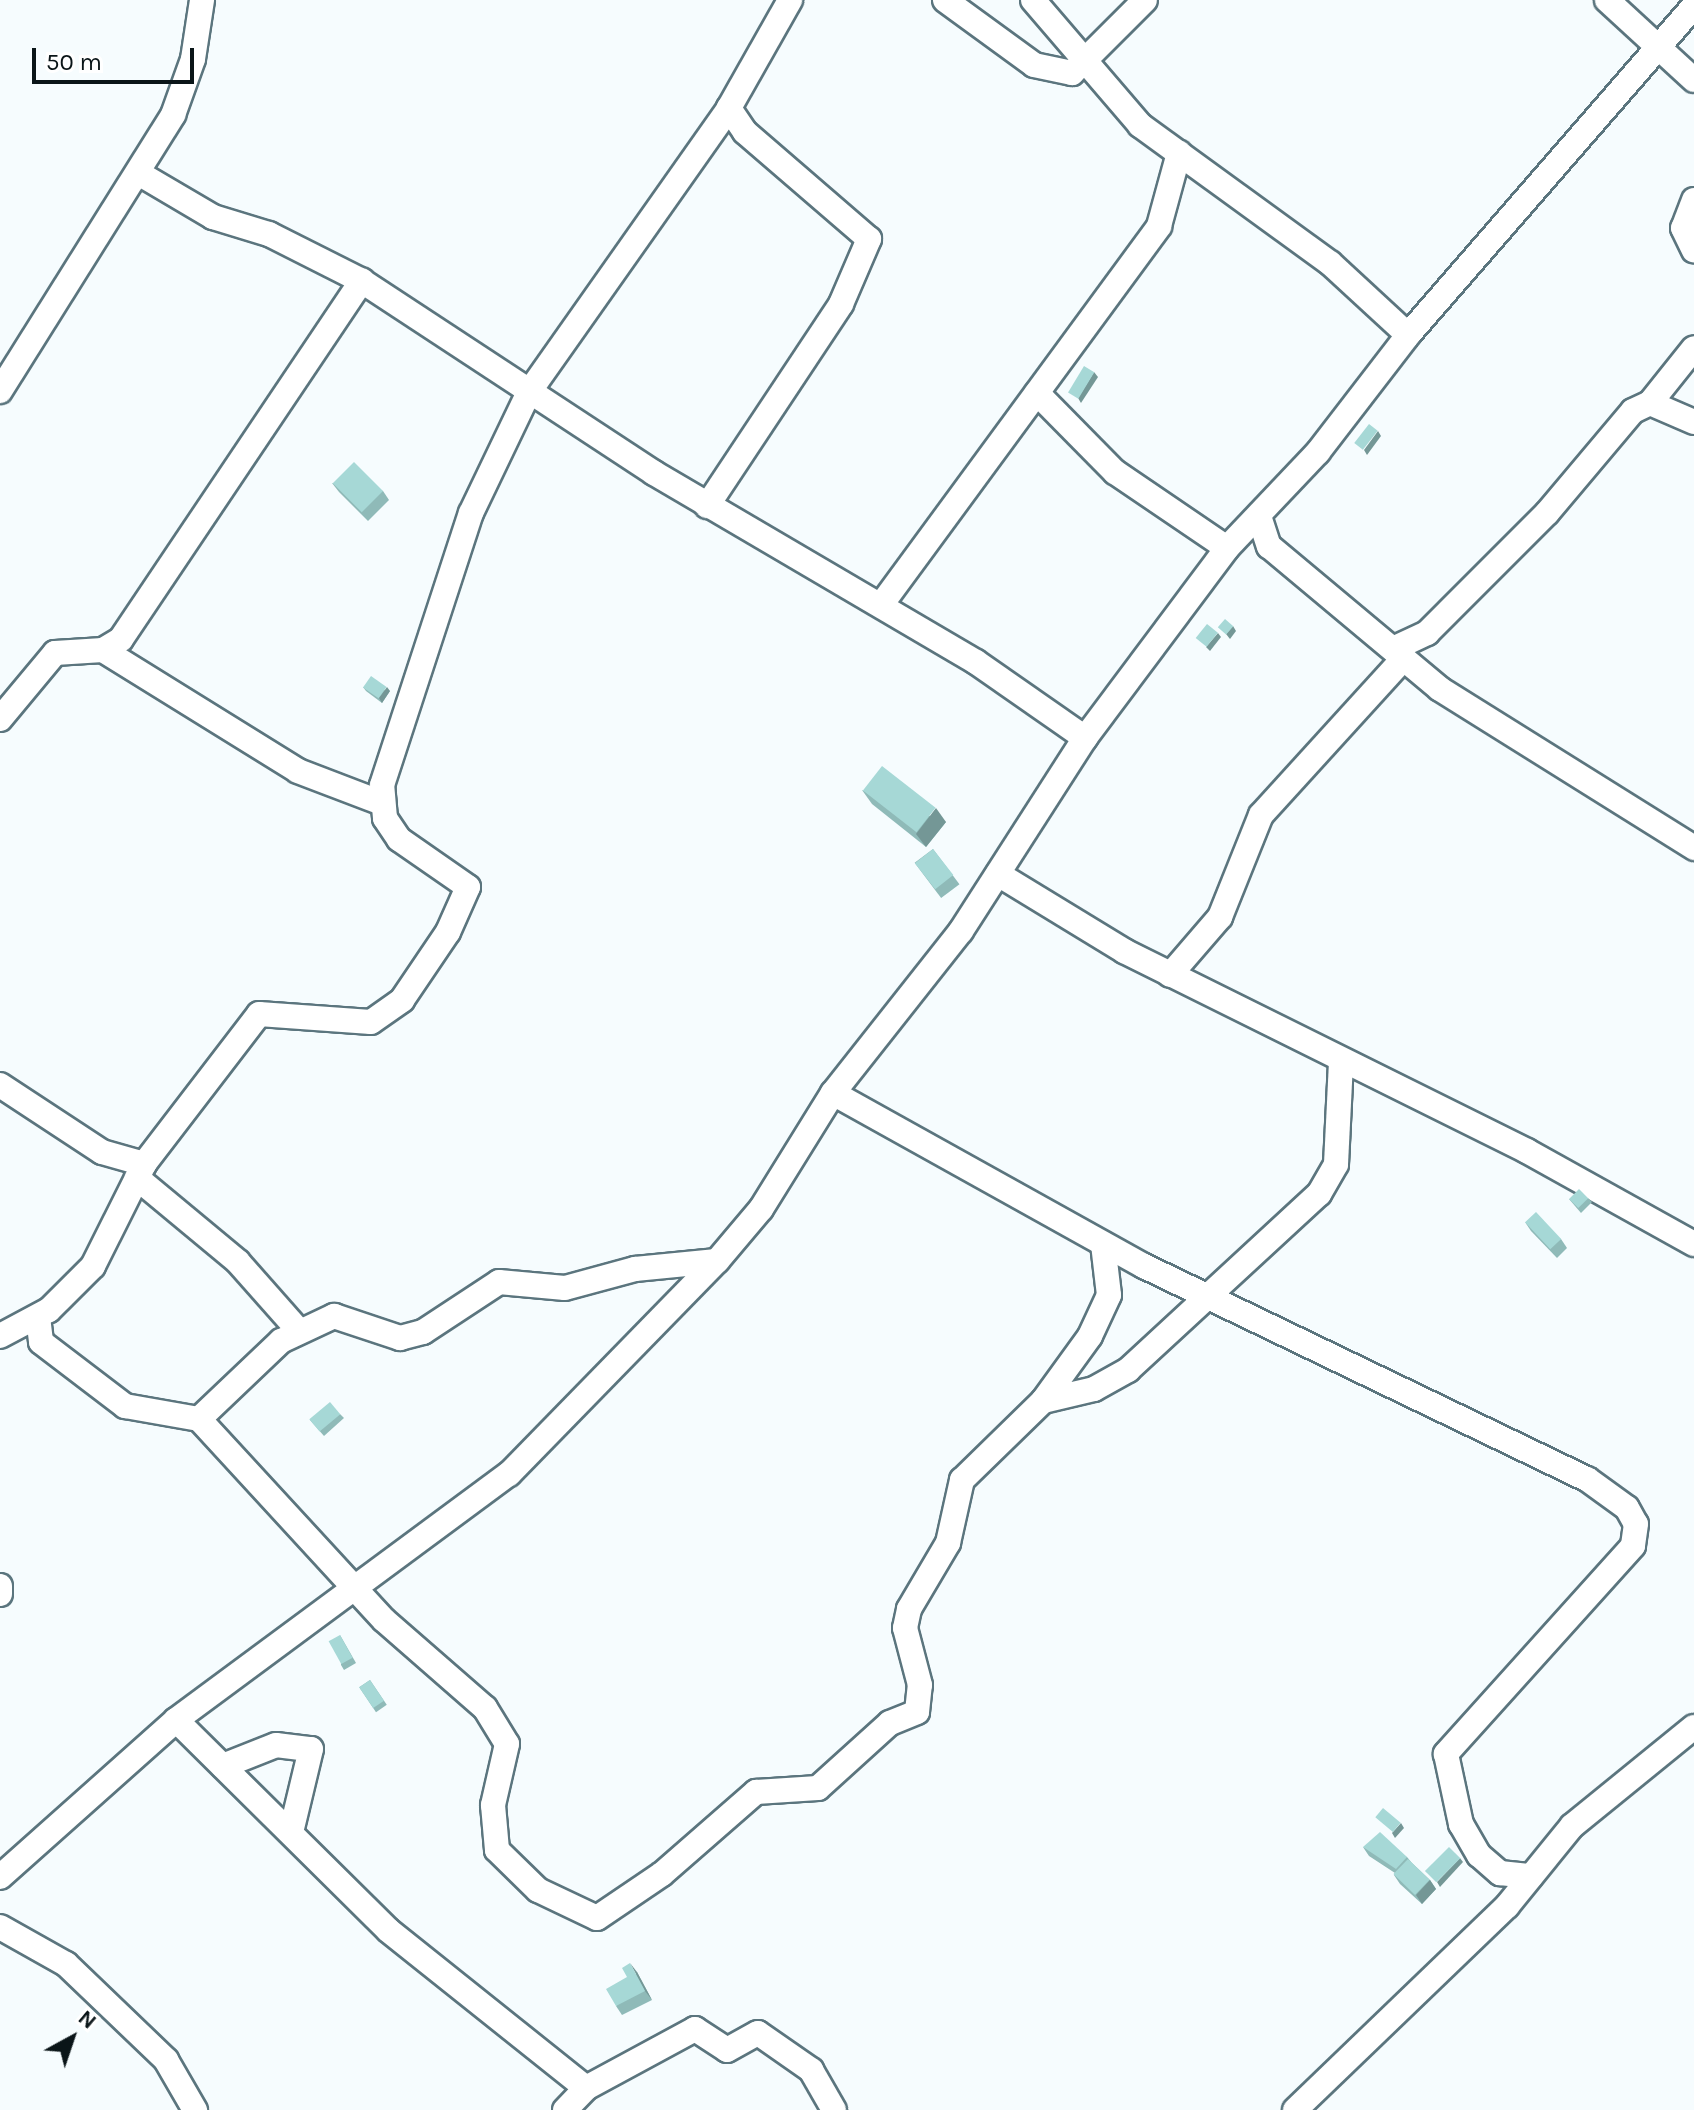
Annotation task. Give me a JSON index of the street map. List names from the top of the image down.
{
  "scale_bar": "50 m",
  "north": "top right"
}
